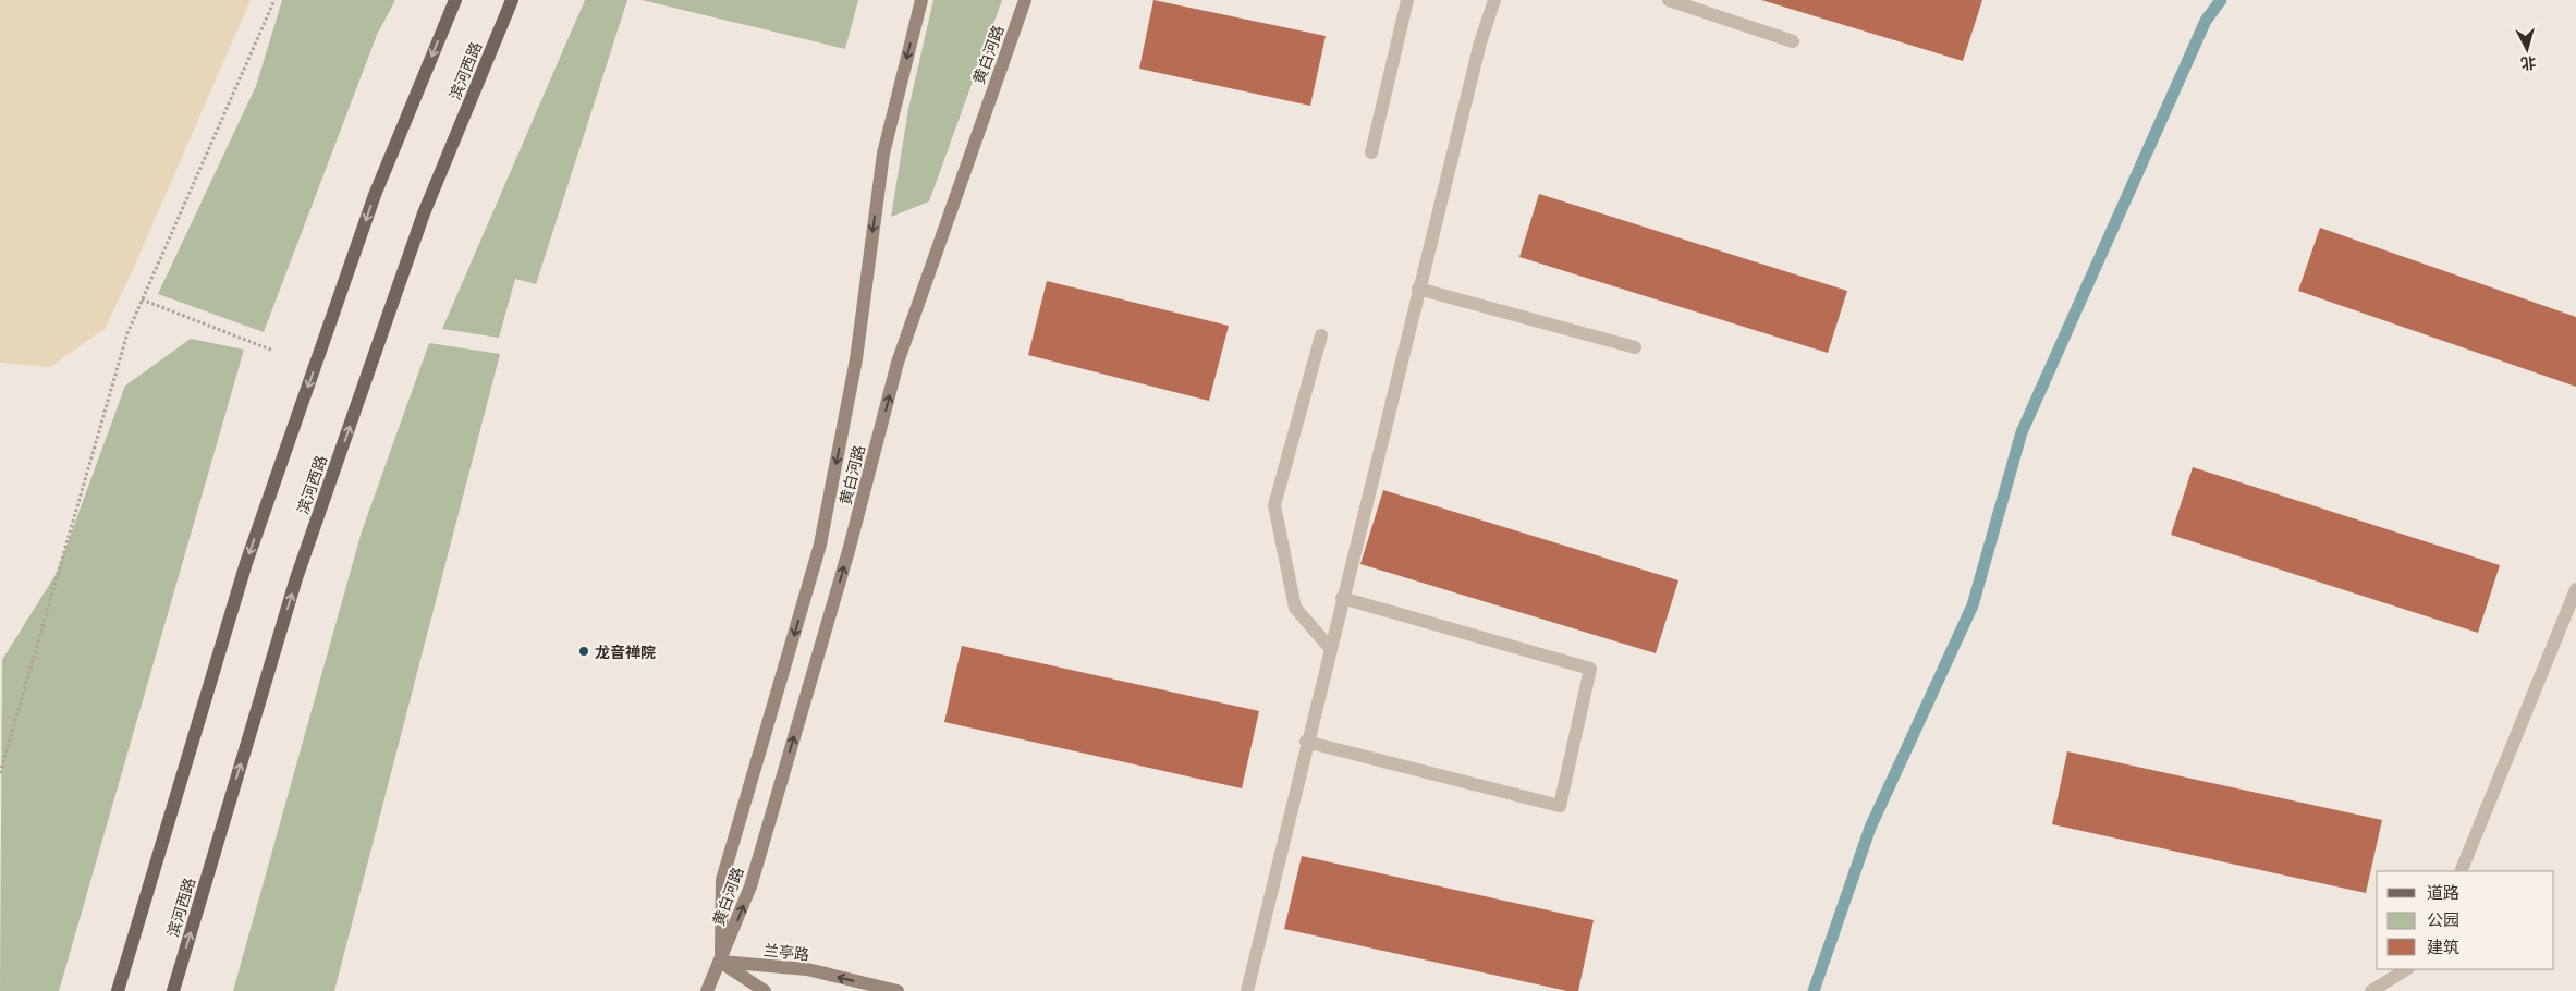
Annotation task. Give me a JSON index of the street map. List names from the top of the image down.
{
  "streets": {
    "main road": ["滨河西路"],
    "street": ["黄白河路", "兰亭路"]
  },
  "crossings": [
    ["黄白河路", "兰亭路"]
  ],
  "one_way": ["兰亭路"],
  "places": ["龙音禅院"],
  "legend": ["道路", "公园", "建筑"],
  "north": "bottom"
}
